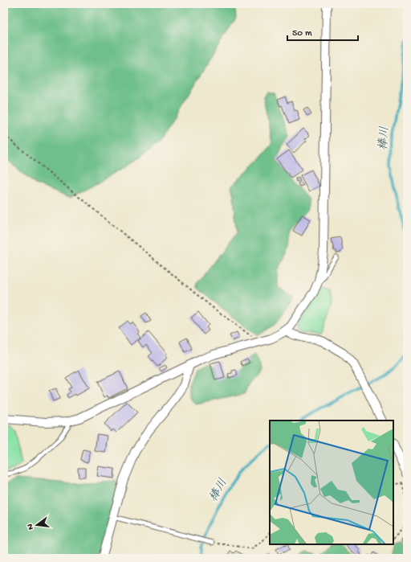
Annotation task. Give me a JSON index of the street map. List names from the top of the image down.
{
  "water": ["棒川"],
  "scale_bar": "50 m",
  "north": "left"
}
